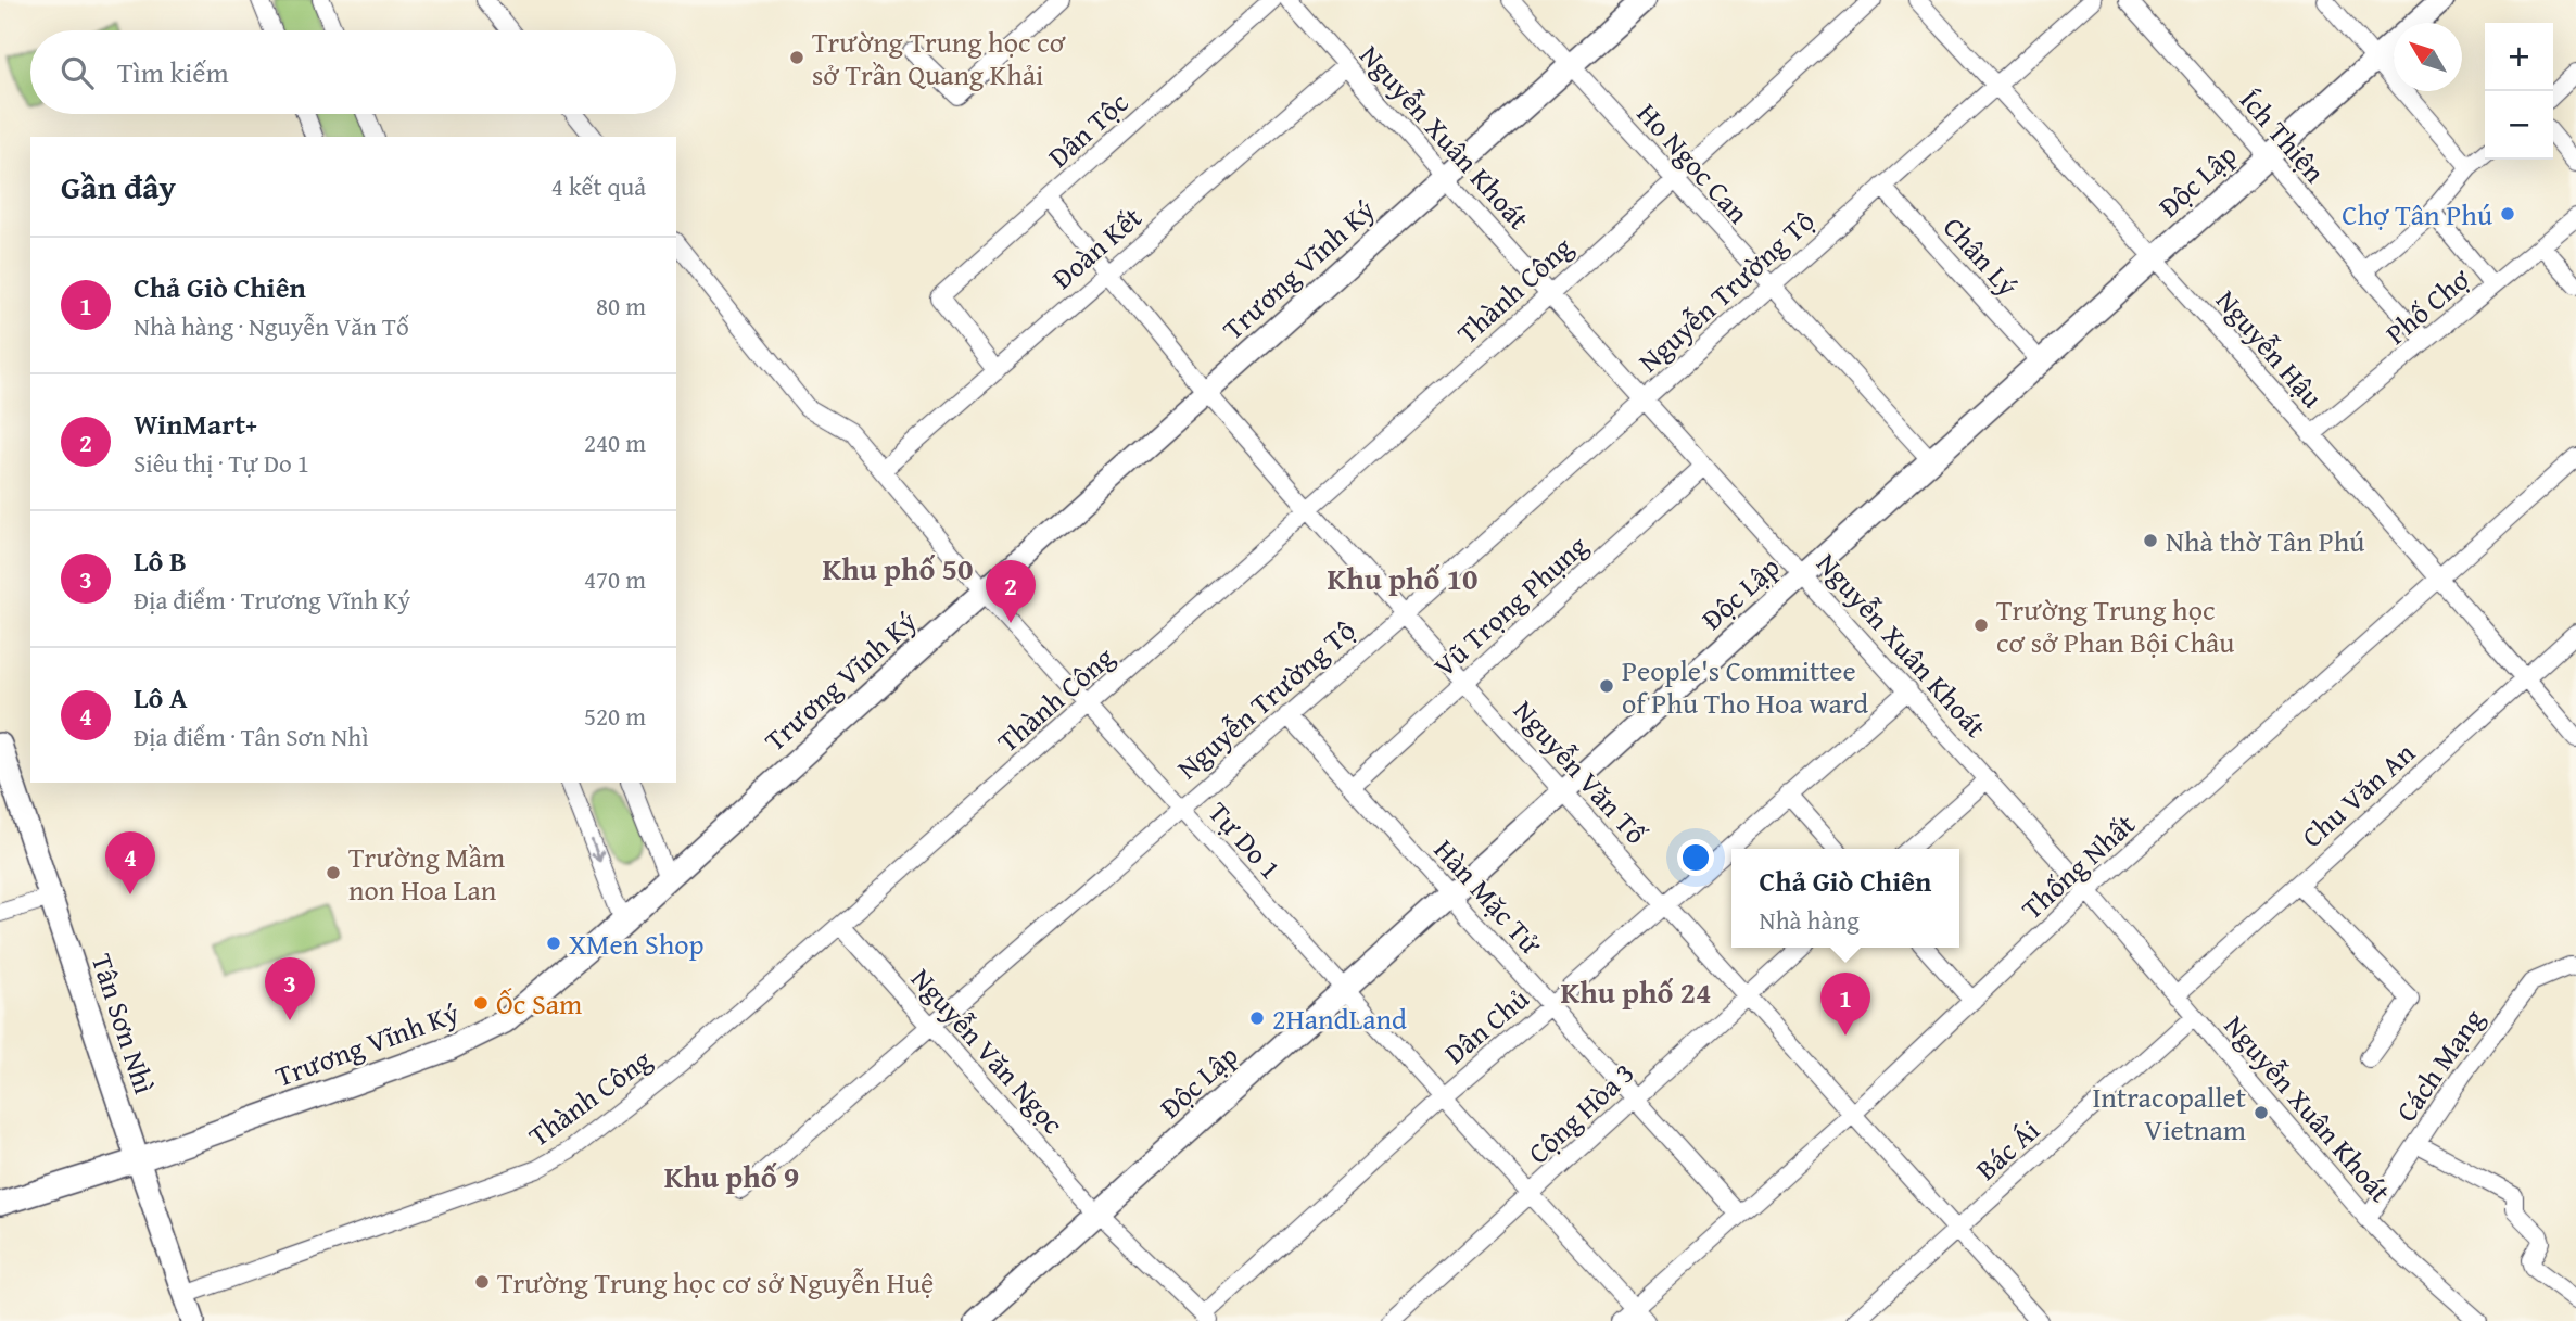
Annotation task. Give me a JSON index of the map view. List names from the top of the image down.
{
  "streets": {
    "street": [
      "Dân Tộc",
      "Ích Thiện",
      "Nguyễn Xuân Khoát",
      "Ho Ngoc Can",
      "Độc Lập",
      "Đoàn Kết",
      "Chân Lý",
      "Trương Vĩnh Ký",
      "Thành Công",
      "Nguyễn Trường Tộ",
      "Phố Chợ",
      "Nguyễn Hậu",
      "Vũ Trọng Phụng",
      "Nguyễn Văn Tố",
      "Chu Văn An",
      "Tự Do 1",
      "Thống Nhất",
      "Hàn Mặc Tử",
      "Tân Sơn Nhì",
      "Dân Chủ",
      "Nguyễn Văn Ngọc",
      "Cách Mạng",
      "Cộng Hòa 3",
      "Bác Ái"
    ]
  },
  "crossings": [
    ["Dân Tộc", "Đoàn Kết"],
    ["Dân Tộc", "Nguyễn Văn Tố"],
    ["Ích Thiện", "Độc Lập"],
    ["Ích Thiện", "Phố Chợ"],
    ["Nguyễn Xuân Khoát", "Độc Lập"],
    ["Nguyễn Xuân Khoát", "Đoàn Kết"],
    ["Nguyễn Xuân Khoát", "Trương Vĩnh Ký"],
    ["Nguyễn Xuân Khoát", "Thành Công"],
    ["Nguyễn Xuân Khoát", "Nguyễn Trường Tộ"],
    ["Nguyễn Xuân Khoát", "Vũ Trọng Phụng"],
    ["Nguyễn Xuân Khoát", "Chu Văn An"],
    ["Nguyễn Xuân Khoát", "Thống Nhất"],
    ["Nguyễn Xuân Khoát", "Dân Chủ"],
    ["Nguyễn Xuân Khoát", "Cách Mạng"],
    ["Nguyễn Xuân Khoát", "Bác Ái"],
    ["Ho Ngoc Can", "Độc Lập"],
    ["Ho Ngoc Can", "Trương Vĩnh Ký"],
    ["Ho Ngoc Can", "Thành Công"],
    ["Ho Ngoc Can", "Nguyễn Trường Tộ"],
    ["Độc Lập", "Chân Lý"],
    ["Độc Lập", "Nguyễn Hậu"],
    ["Độc Lập", "Nguyễn Văn Tố"],
    ["Độc Lập", "Tự Do 1"],
    ["Độc Lập", "Hàn Mặc Tử"],
    ["Độc Lập", "Nguyễn Văn Ngọc"],
    ["Đoàn Kết", "Nguyễn Văn Tố"],
    ["Đoàn Kết", "Tự Do 1"],
    ["Chân Lý", "Nguyễn Trường Tộ"],
    ["Trương Vĩnh Ký", "Nguyễn Văn Tố"],
    ["Trương Vĩnh Ký", "Tự Do 1"],
    ["Trương Vĩnh Ký", "Tân Sơn Nhì"],
    ["Thành Công", "Nguyễn Văn Tố"],
    ["Thành Công", "Tự Do 1"],
    ["Thành Công", "Tân Sơn Nhì"],
    ["Thành Công", "Nguyễn Văn Ngọc"],
    ["Nguyễn Trường Tộ", "Nguyễn Hậu"],
    ["Nguyễn Trường Tộ", "Nguyễn Văn Tố"],
    ["Nguyễn Trường Tộ", "Tự Do 1"],
    ["Nguyễn Trường Tộ", "Hàn Mặc Tử"],
    ["Nguyễn Trường Tộ", "Nguyễn Văn Ngọc"],
    ["Phố Chợ", "Nguyễn Hậu"],
    ["Nguyễn Hậu", "Chu Văn An"],
    ["Nguyễn Hậu", "Thống Nhất"],
    ["Vũ Trọng Phụng", "Nguyễn Văn Tố"],
    ["Vũ Trọng Phụng", "Hàn Mặc Tử"],
    ["Nguyễn Văn Tố", "Thống Nhất"],
    ["Nguyễn Văn Tố", "Dân Chủ"],
    ["Nguyễn Văn Tố", "Cộng Hòa 3"],
    ["Nguyễn Văn Tố", "Bác Ái"],
    ["Tự Do 1", "Thống Nhất"],
    ["Tự Do 1", "Dân Chủ"],
    ["Tự Do 1", "Cộng Hòa 3"],
    ["Thống Nhất", "Hàn Mặc Tử"],
    ["Hàn Mặc Tử", "Dân Chủ"],
    ["Hàn Mặc Tử", "Cộng Hòa 3"],
    ["Dân Chủ", "Nguyễn Văn Ngọc"]
  ],
  "districts": [
    "Khu phố 50",
    "Khu phố 10",
    "Khu phố 24",
    "Khu phố 9"
  ],
  "places": [
    "Trường Trung học cơ sở Trần Quang Khải",
    "Chợ Tân Phú",
    "Nhà thờ Tân Phú",
    "Trường Trung học cơ sở Phan Bội Châu",
    "People's Committee of Phu Tho Hoa ward",
    "Trường Mầm non Hoa Lan",
    "XMen Shop",
    "Ốc Sam",
    "2HandLand",
    "Intracopallet Vietnam",
    "Trường Trung học cơ sở Nguyễn Huệ"
  ],
  "north": "top left",
  "page": {
    "map_buttons": ["+", "−"],
    "search": "Tìm kiếm",
    "heading": ["Gần đây", "4 kết quả"],
    "list": [
      {
        "mark": "1",
        "name": "Chả Giò Chiên",
        "note": "Nhà hàng · Nguyễn Văn Tố",
        "value": "80 m"
      },
      {
        "mark": "2",
        "name": "WinMart+",
        "note": "Siêu thị · Tự Do 1",
        "value": "240 m"
      },
      {
        "mark": "3",
        "name": "Lô B",
        "note": "Địa điểm · Trương Vĩnh Ký",
        "value": "470 m"
      },
      {
        "mark": "4",
        "name": "Lô A",
        "note": "Địa điểm · Tân Sơn Nhì",
        "value": "520 m"
      }
    ],
    "pins": [
      "2",
      "4",
      "3",
      "1"
    ],
    "popup": ["Chả Giò Chiên", "Nhà hàng"]
  }
}
